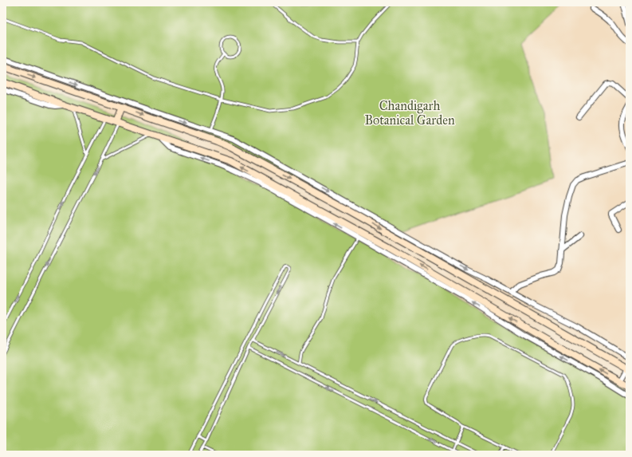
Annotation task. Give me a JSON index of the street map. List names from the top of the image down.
{
  "parks": ["Chandigarh Botanical Garden"]
}
